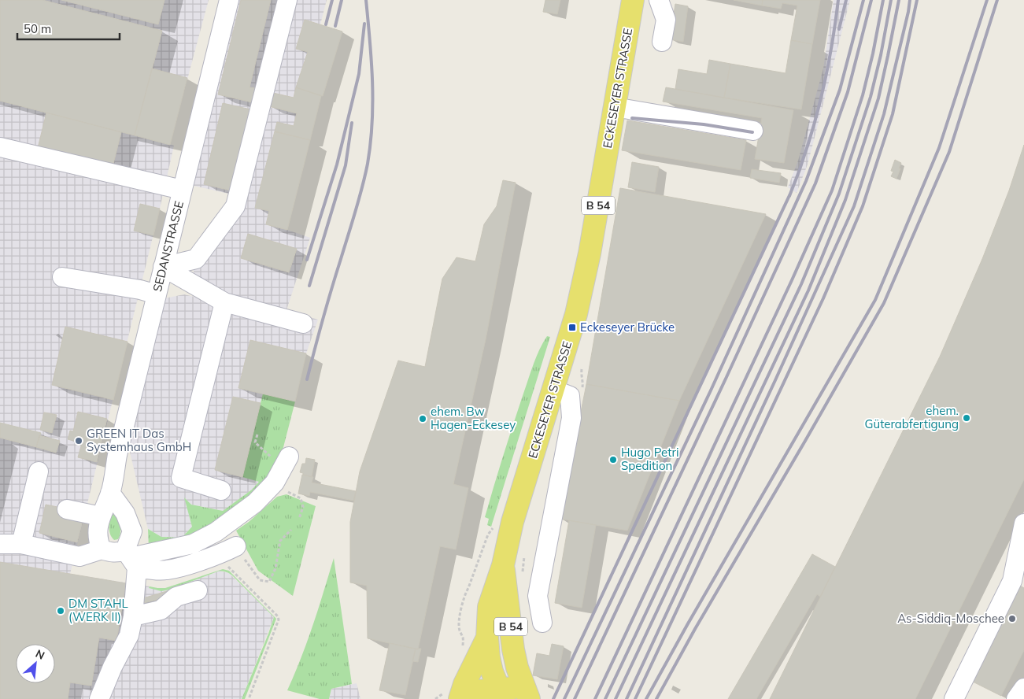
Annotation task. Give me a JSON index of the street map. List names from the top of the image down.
{
  "streets": {
    "main road": ["ECKESEYER STRASSE", "B 54"],
    "street": ["SEDANSTRASSE"]
  },
  "places": {
    "transit": ["Eckeseyer Brücke"],
    "other": [
      "ehem. Güterabfertigung",
      "ehem. Bw Hagen-Eckesey",
      "GREEN IT Das Systemhaus GmbH",
      "Hugo Petri Spedition",
      "DM STAHL (WERK II)",
      "As-Siddiq-Moschee"
    ]
  },
  "scale_bar": "50 m",
  "north": "top right"
}
